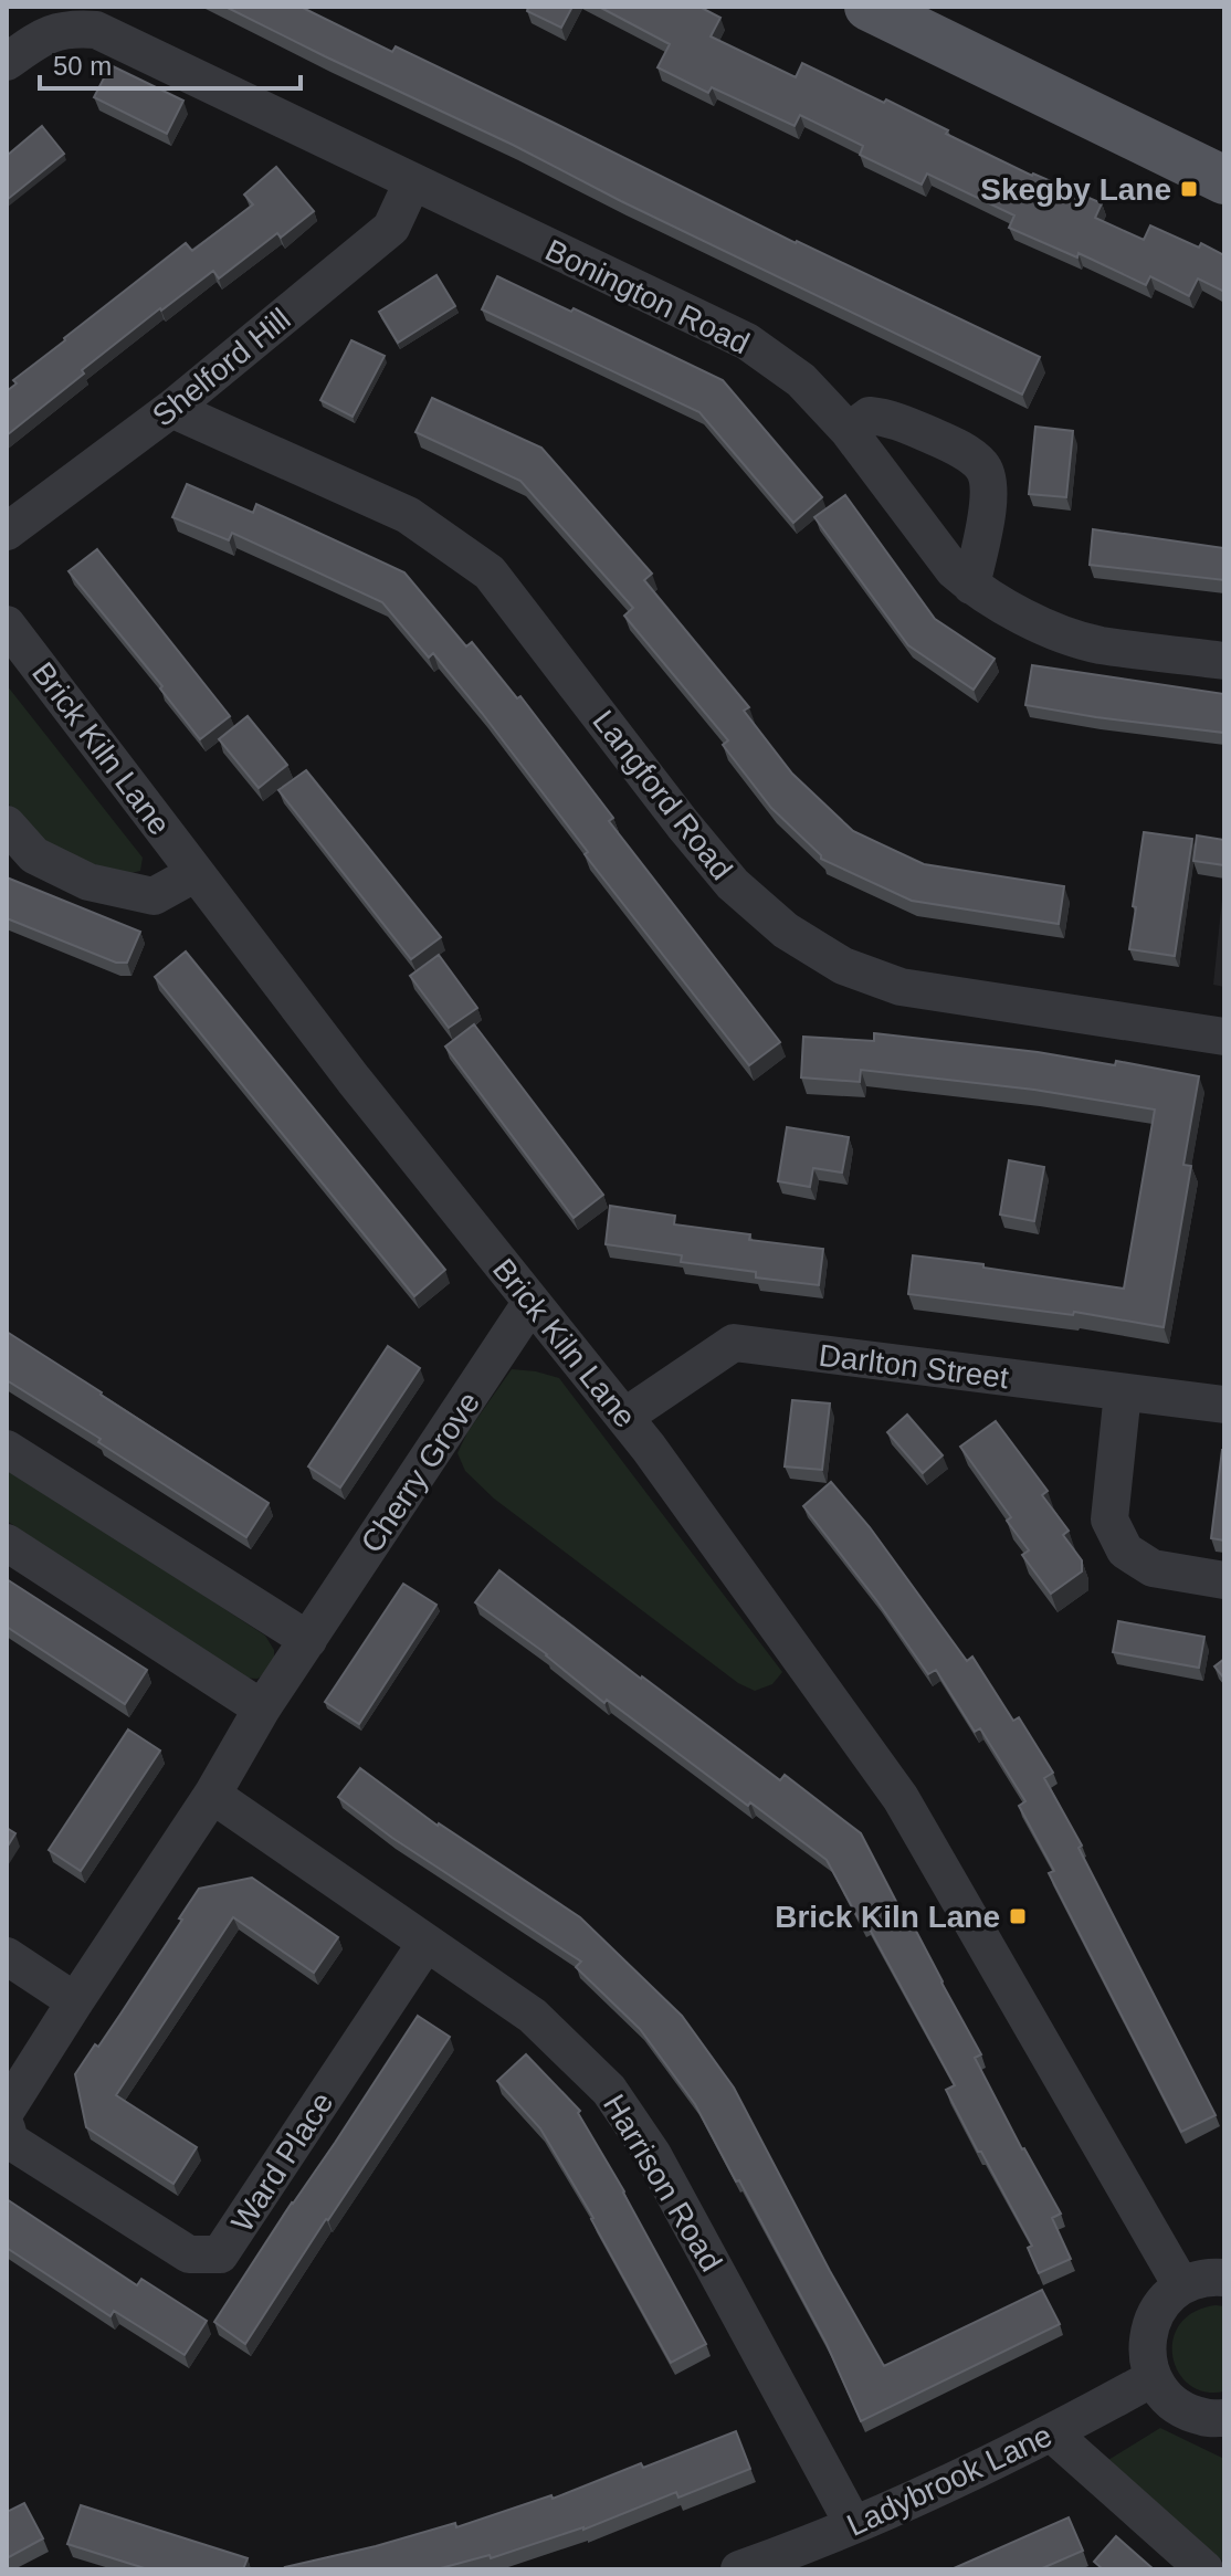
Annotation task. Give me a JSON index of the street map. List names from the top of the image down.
{
  "streets": {
    "street": [
      "Bonington Road",
      "Shelford Hill",
      "Brick Kiln Lane",
      "Langford Road",
      "Darlton Street",
      "Cherry Grove",
      "Ward Place",
      "Harrison Road",
      "Ladybrook Lane"
    ]
  },
  "crossings": [
    ["Bonington Road", "Shelford Hill"],
    ["Shelford Hill", "Langford Road"],
    ["Brick Kiln Lane", "Darlton Street"],
    ["Brick Kiln Lane", "Cherry Grove"],
    ["Cherry Grove", "Harrison Road"],
    ["Ward Place", "Harrison Road"],
    ["Harrison Road", "Ladybrook Lane"]
  ],
  "places": {
    "transit": ["Skegby Lane", "Brick Kiln Lane"]
  },
  "scale_bar": "50 m"
}
